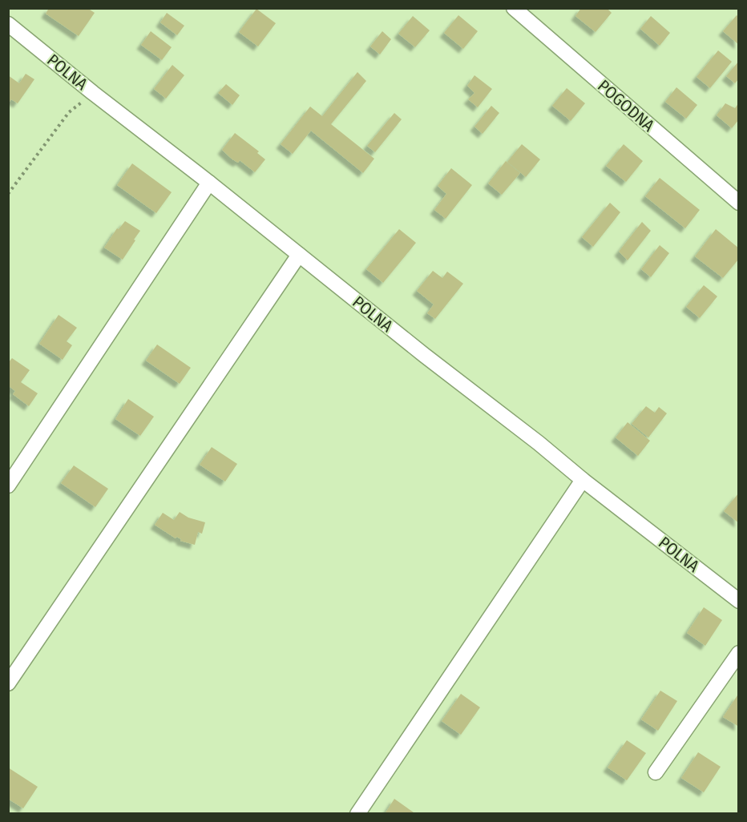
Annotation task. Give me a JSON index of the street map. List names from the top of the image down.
{
  "streets": {
    "street": ["POLNA", "POGODNA"]
  }
}
